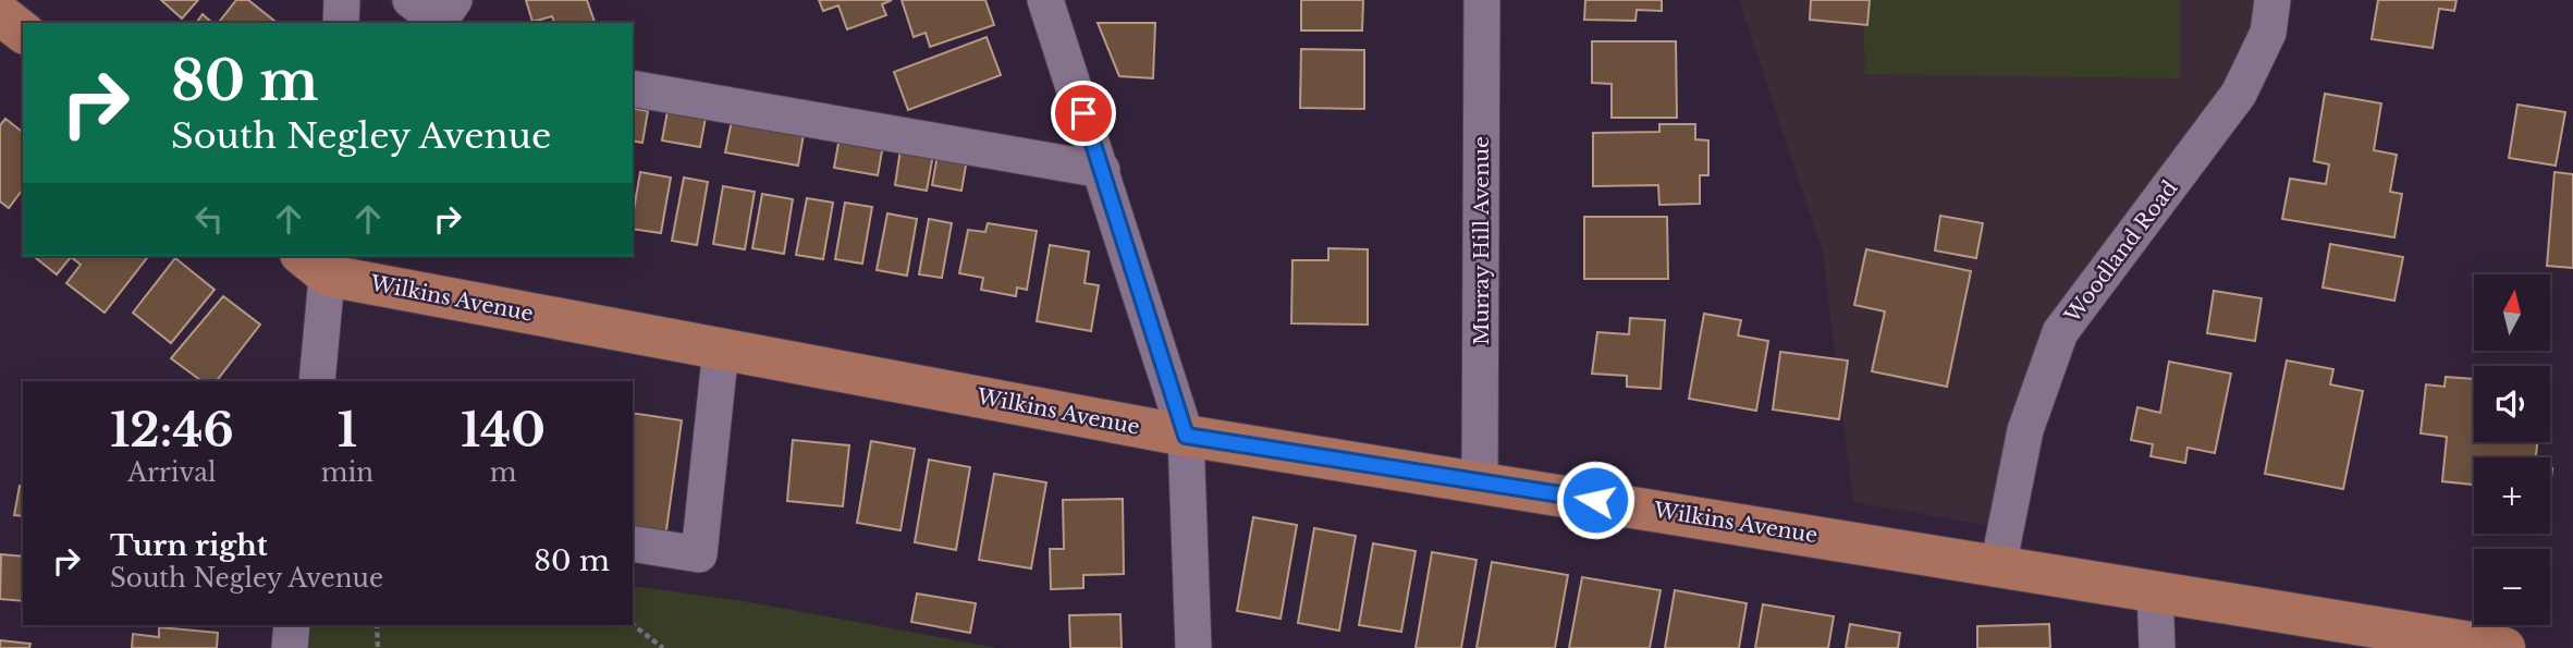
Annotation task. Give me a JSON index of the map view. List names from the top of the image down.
{
  "streets": {
    "main road": ["Wilkins Avenue"],
    "street": ["Murray Hill Avenue", "Woodland Road"]
  },
  "crossings": [
    ["Murray Hill Avenue", "Wilkins Avenue"],
    ["Woodland Road", "Wilkins Avenue"]
  ],
  "north": "top",
  "page": {
    "turn": ["80 m", "South Negley Avenue"],
    "map_buttons": ["+", "−"],
    "eta": [
      "12:46",
      "Arrival",
      "1",
      "min",
      "140",
      "m"
    ],
    "list": [
      {
        "name": "Turn right",
        "note": "South Negley Avenue",
        "value": "80 m"
      }
    ]
  }
}
